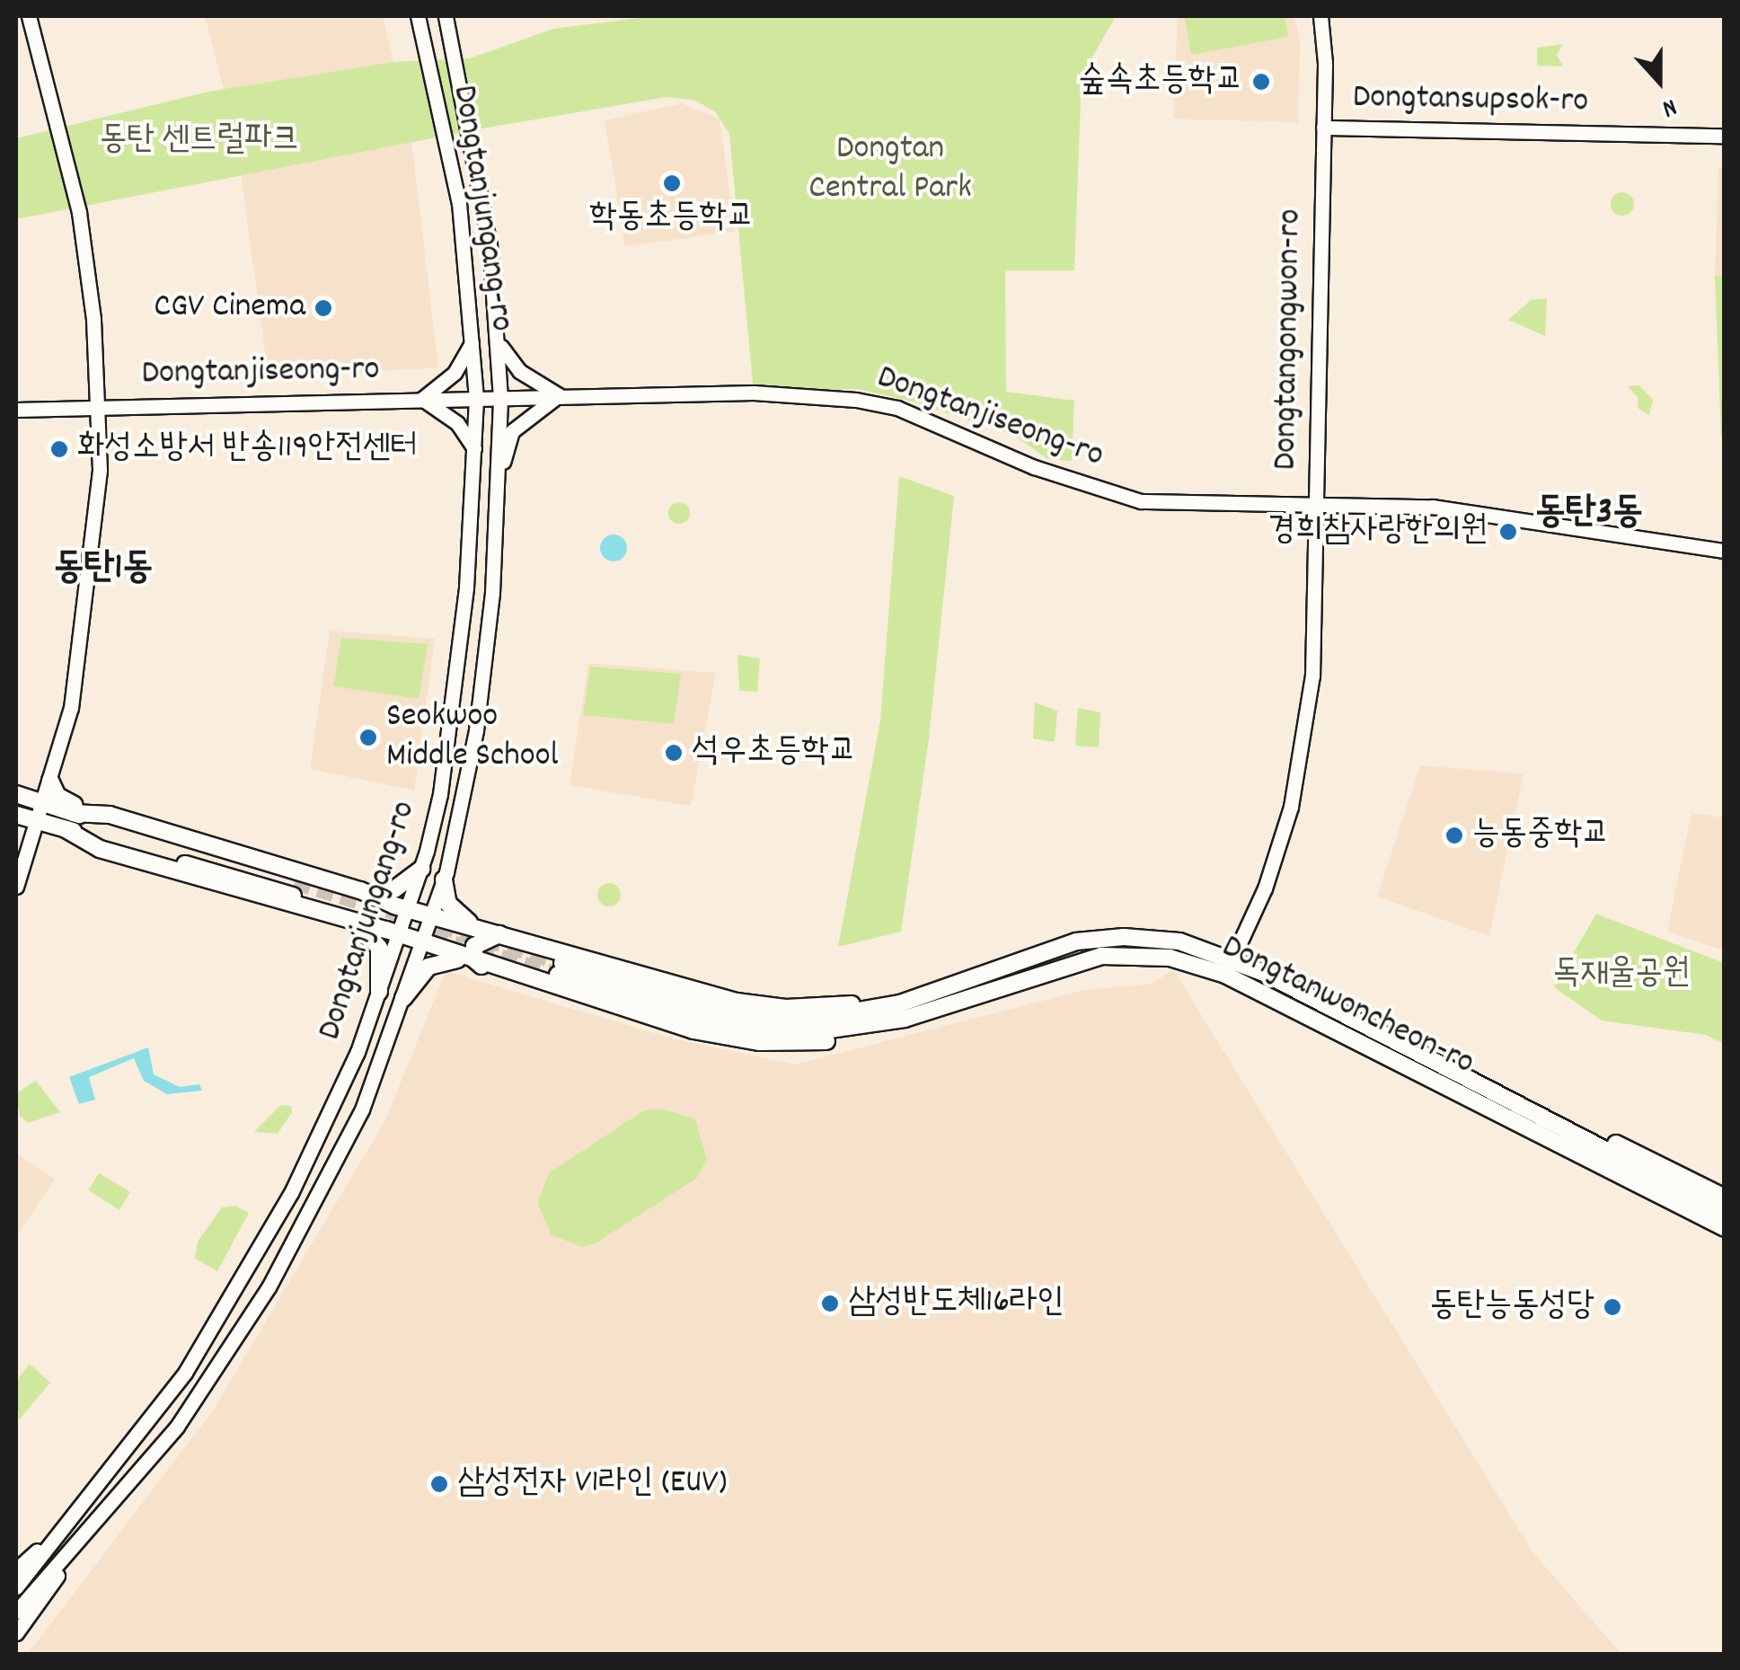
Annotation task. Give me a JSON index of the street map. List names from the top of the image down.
{
  "streets": {
    "main road": ["Dongtanwoncheon-ro"],
    "street": [
      "Dongtansupsok-ro",
      "Dongtanjungang-ro",
      "Dongtangongwon-ro",
      "Dongtanjiseong-ro"
    ]
  },
  "crossings": [
    ["Dongtansupsok-ro", "Dongtangongwon-ro"],
    ["Dongtanjungang-ro", "Dongtanjiseong-ro"],
    ["Dongtangongwon-ro", "Dongtanjiseong-ro"],
    ["Dongtangongwon-ro", "Dongtanwoncheon-ro"]
  ],
  "districts": ["동탄3동", "동탄1동"],
  "parks": ["동탄 센트럴파크", "Dongtan Central Park", "독재울공원"],
  "places": [
    "숲속초등학교",
    "학동초등학교",
    "CGV Cinema",
    "화성소방서 반송119안전센터",
    "경희참사랑한의원",
    "Seokwoo Middle School",
    "석우초등학교",
    "능동중학교",
    "삼성반도체16라인",
    "동탄능동성당",
    "삼성전자 V1라인 (EUV)"
  ],
  "north": "bottom"
}
